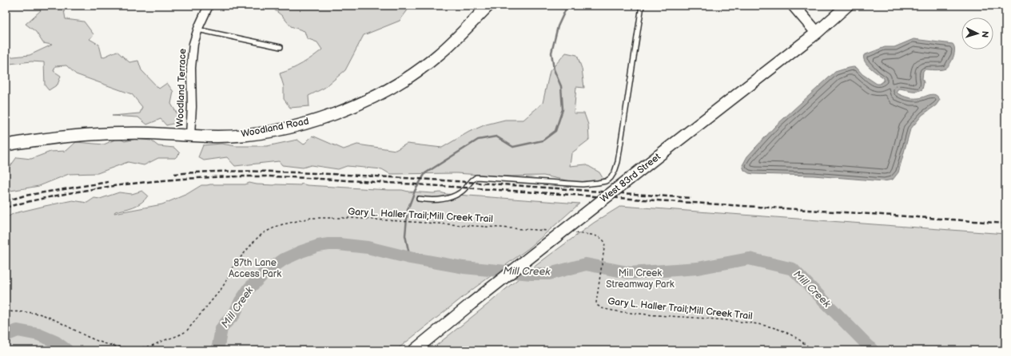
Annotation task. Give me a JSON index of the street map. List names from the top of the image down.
{
  "streets": {
    "main road": ["Woodland Road", "West 83rd Street"],
    "street": ["Woodland Terrace"],
    "path": ["Gary L. Haller Trail;Mill Creek Trail"]
  },
  "crossings": [
    ["Woodland Terrace", "Woodland Road"]
  ],
  "water": ["Mill Creek"],
  "parks": ["87th Lane Access Park", "Mill Creek Streamway Park"],
  "north": "right"
}
